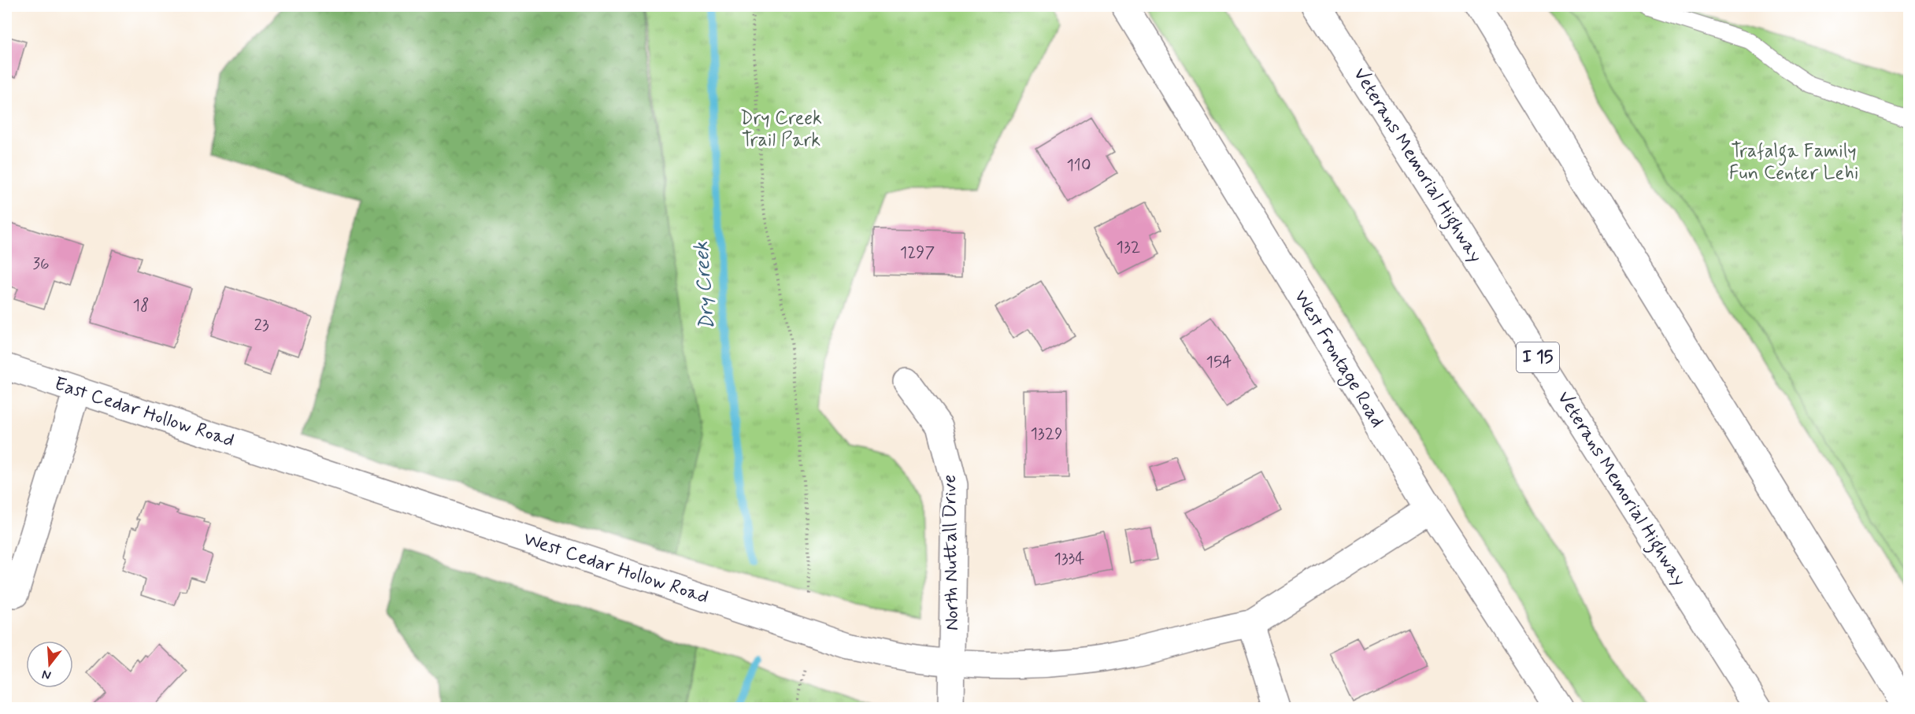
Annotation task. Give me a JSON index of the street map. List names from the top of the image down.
{
  "streets": {
    "main road": [
      "Veterans Memorial Highway",
      "I 15",
      "West Frontage Road",
      "East Cedar Hollow Road",
      "North Nuttall Drive",
      "West Cedar Hollow Road"
    ]
  },
  "crossings": [
    ["East Cedar Hollow Road", "West Cedar Hollow Road"],
    ["North Nuttall Drive", "West Cedar Hollow Road"]
  ],
  "water": ["Dry Creek"],
  "parks": ["Dry Creek Trail Park", "Trafalga Family Fun Center Lehi"],
  "house_numbers": [
    "110",
    "132",
    "1297",
    "36",
    "18",
    "23",
    "154",
    "1329",
    "1334"
  ],
  "north": "bottom"
}
